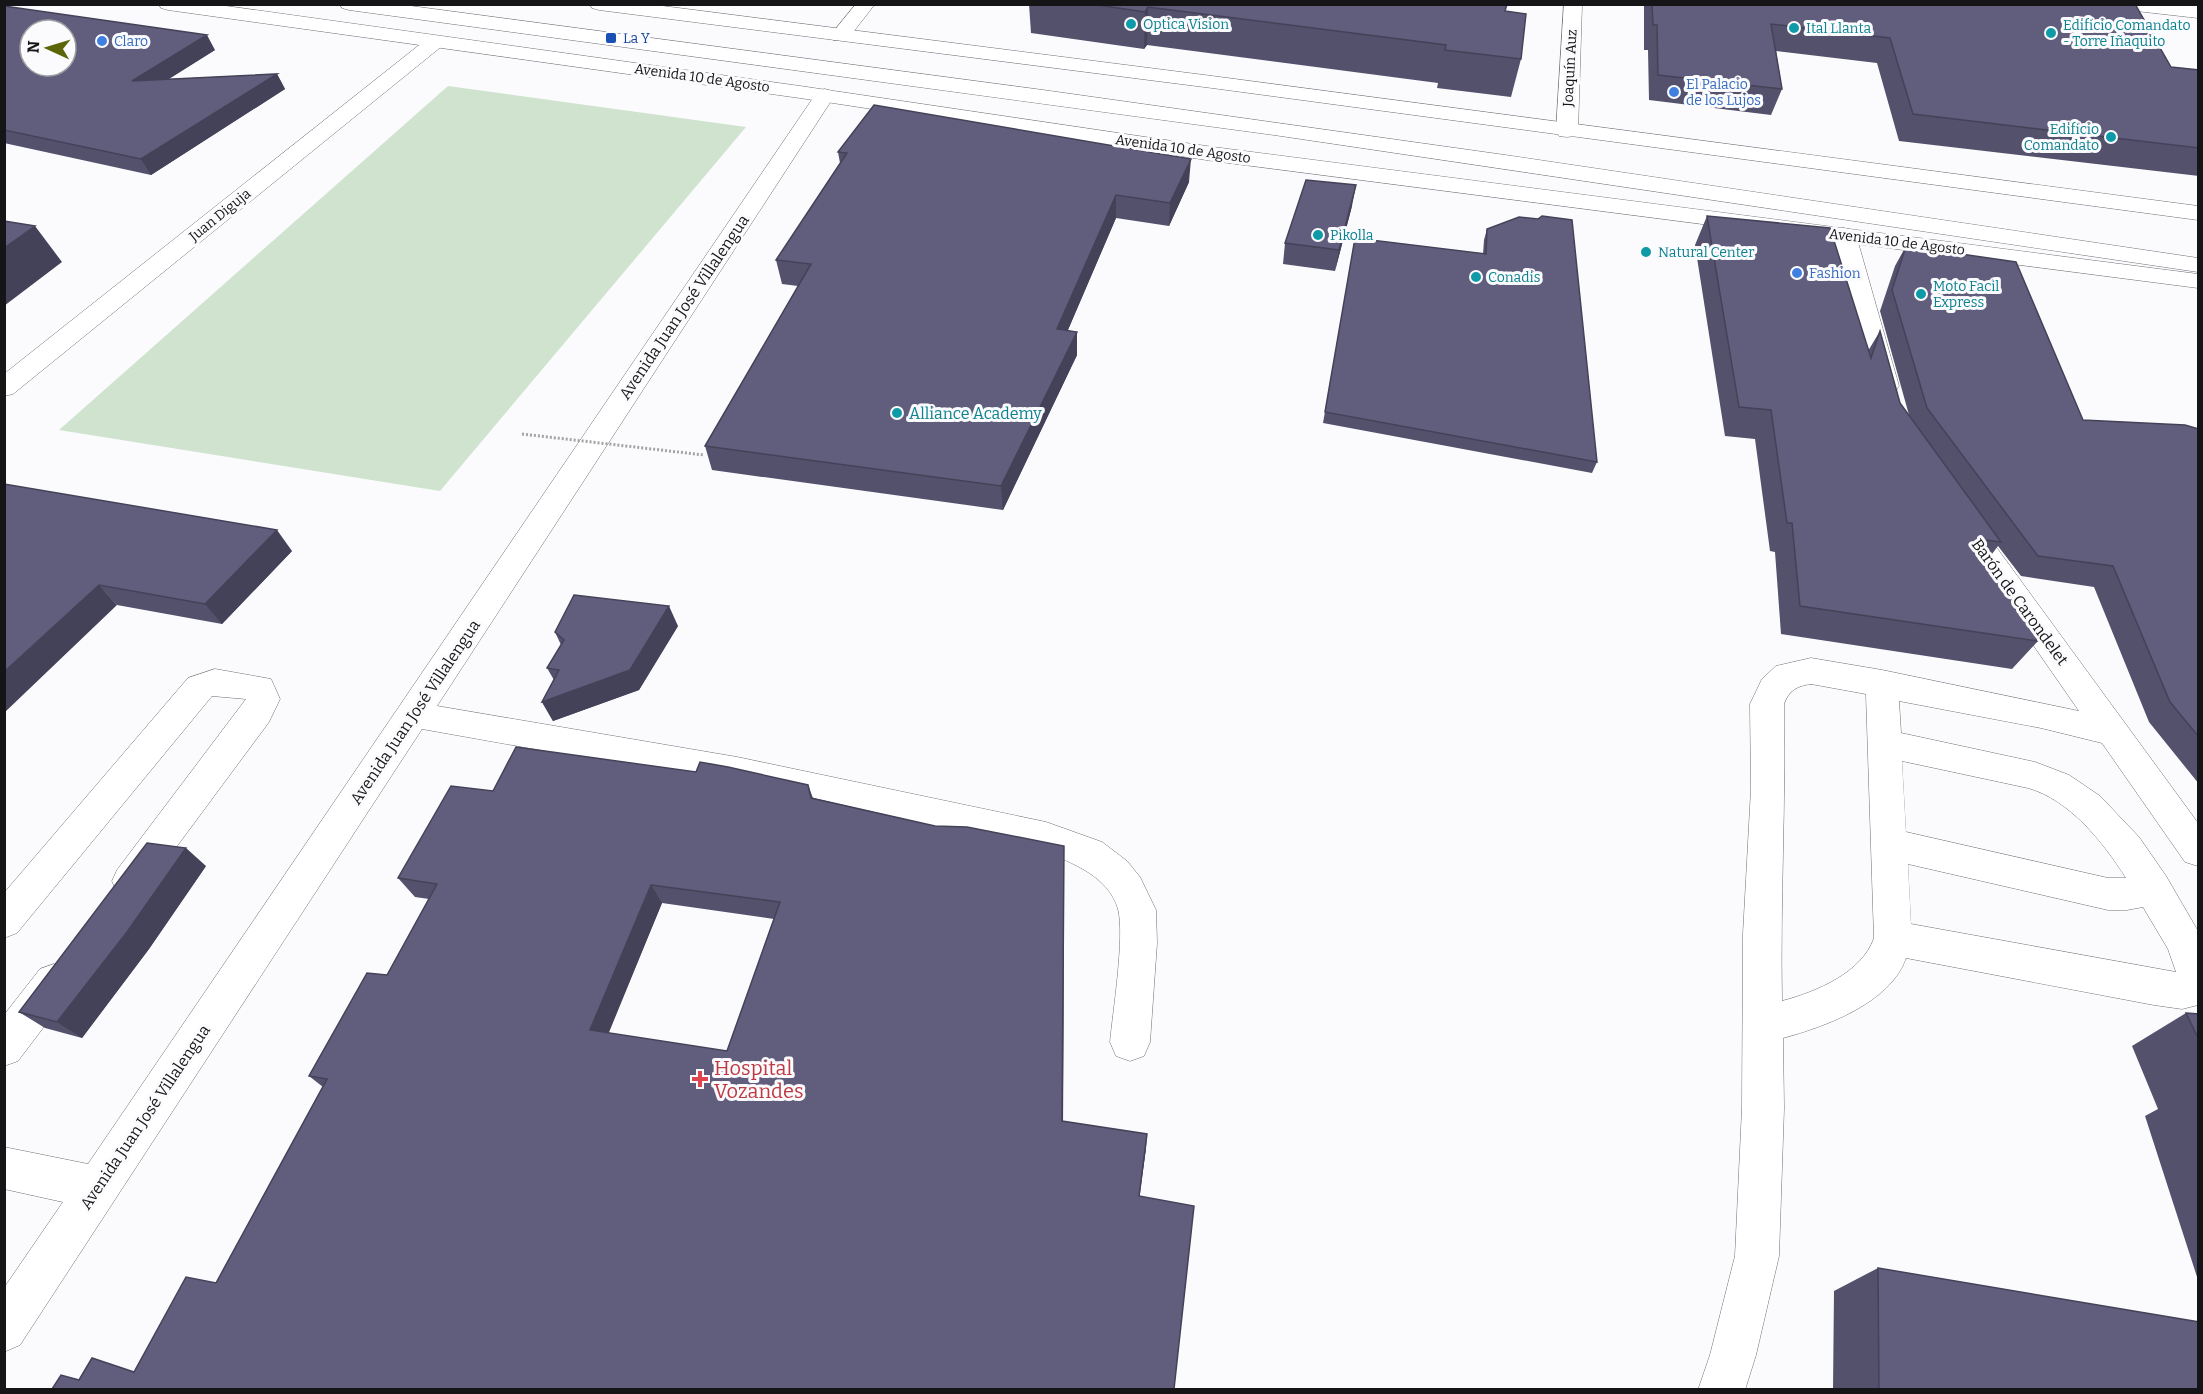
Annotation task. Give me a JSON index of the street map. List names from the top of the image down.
{
  "streets": {
    "main road": [
      "Joaquín Auz",
      "Avenida 10 de Agosto",
      "Juan Diguja",
      "Avenida Juan José Villalengua",
      "Barón de Carondelet"
    ]
  },
  "crossings": [
    ["Avenida 10 de Agosto", "Juan Diguja"],
    ["Avenida 10 de Agosto", "Avenida Juan José Villalengua"]
  ],
  "places": {
    "other": [
      "Optica Vision",
      "Ital Llanta",
      "Edificio Comandato - Torre Iñaquito",
      "Claro",
      "El Palacio de los Lujos",
      "Edificio Comandato",
      "Pikolla",
      "Natural Center",
      "Fashion",
      "Conadis",
      "Moto Facil Express",
      "Alliance Academy"
    ],
    "transit": ["La Y"],
    "health": ["Hospital Vozandes"]
  },
  "north": "left"
}
